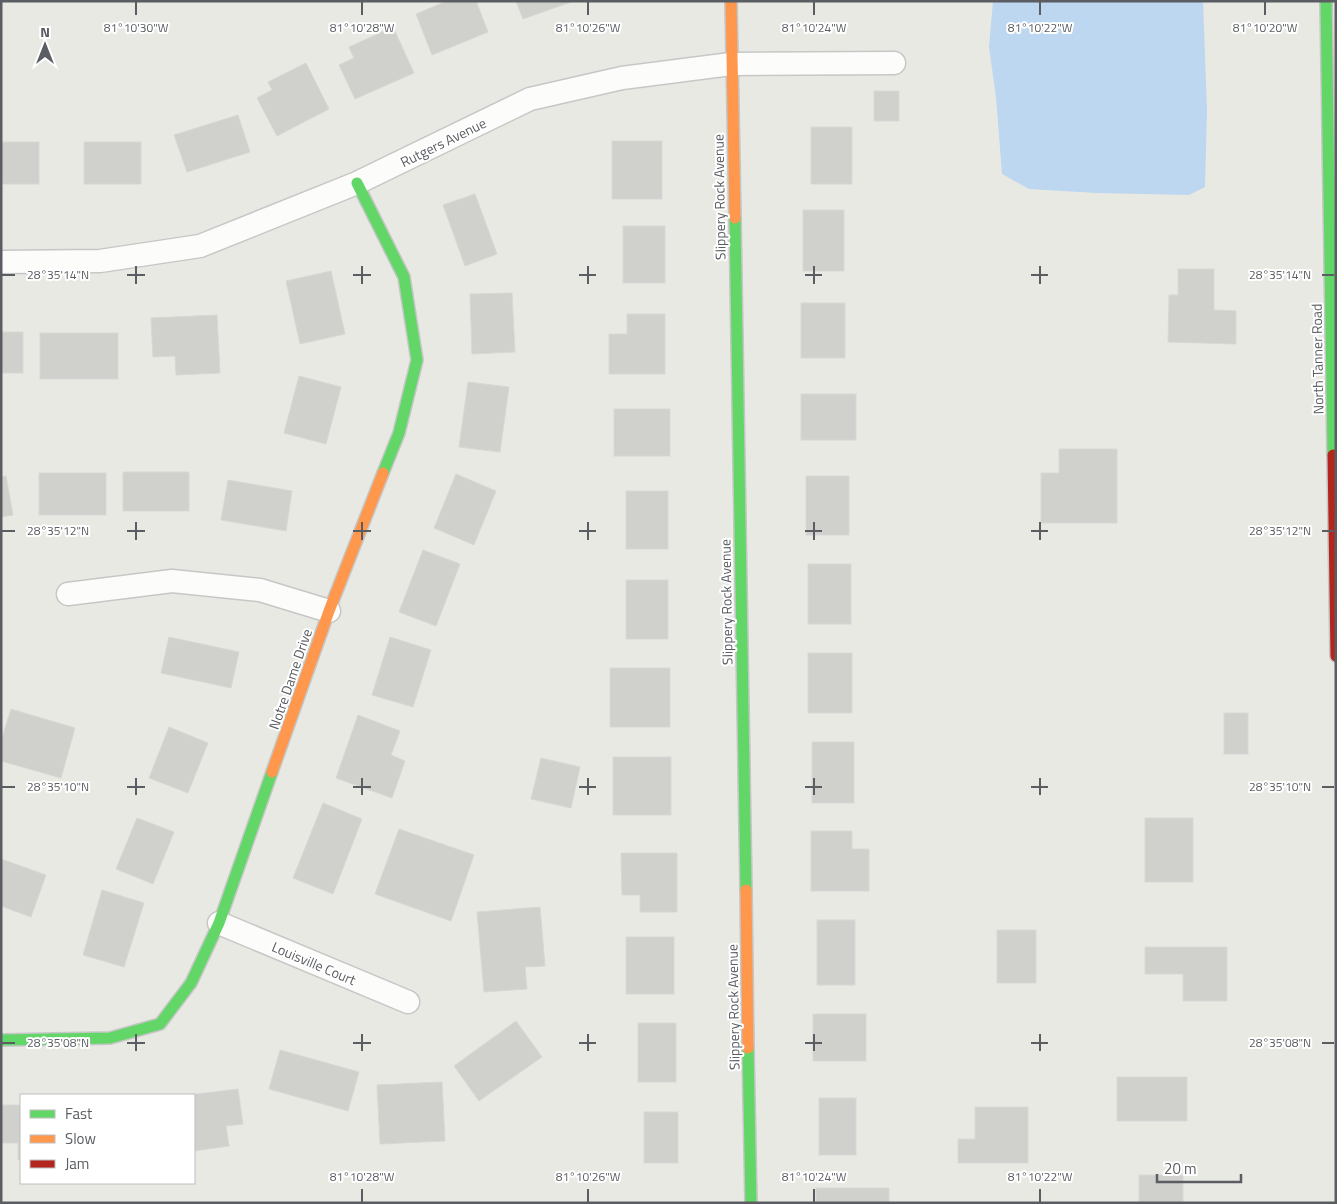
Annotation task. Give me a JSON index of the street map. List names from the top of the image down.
{
  "streets": {
    "street": [
      "Rutgers Avenue",
      "Slippery Rock Avenue",
      "North Tanner Road",
      "Notre Dame Drive",
      "Louisville Court"
    ]
  },
  "crossings": [
    ["Rutgers Avenue", "Slippery Rock Avenue"],
    ["Rutgers Avenue", "Notre Dame Drive"],
    ["Notre Dame Drive", "Louisville Court"]
  ],
  "legend": ["Fast", "Slow", "Jam"],
  "scale_bar": "20 m",
  "north": "top",
  "coordinates": [
    "81°10'30\"W",
    "81°10'28\"W",
    "81°10'26\"W",
    "81°10'24\"W",
    "81°10'22\"W",
    "81°10'20\"W",
    "28°35'14\"N",
    "28°35'12\"N",
    "28°35'10\"N",
    "28°35'08\"N"
  ]
}
